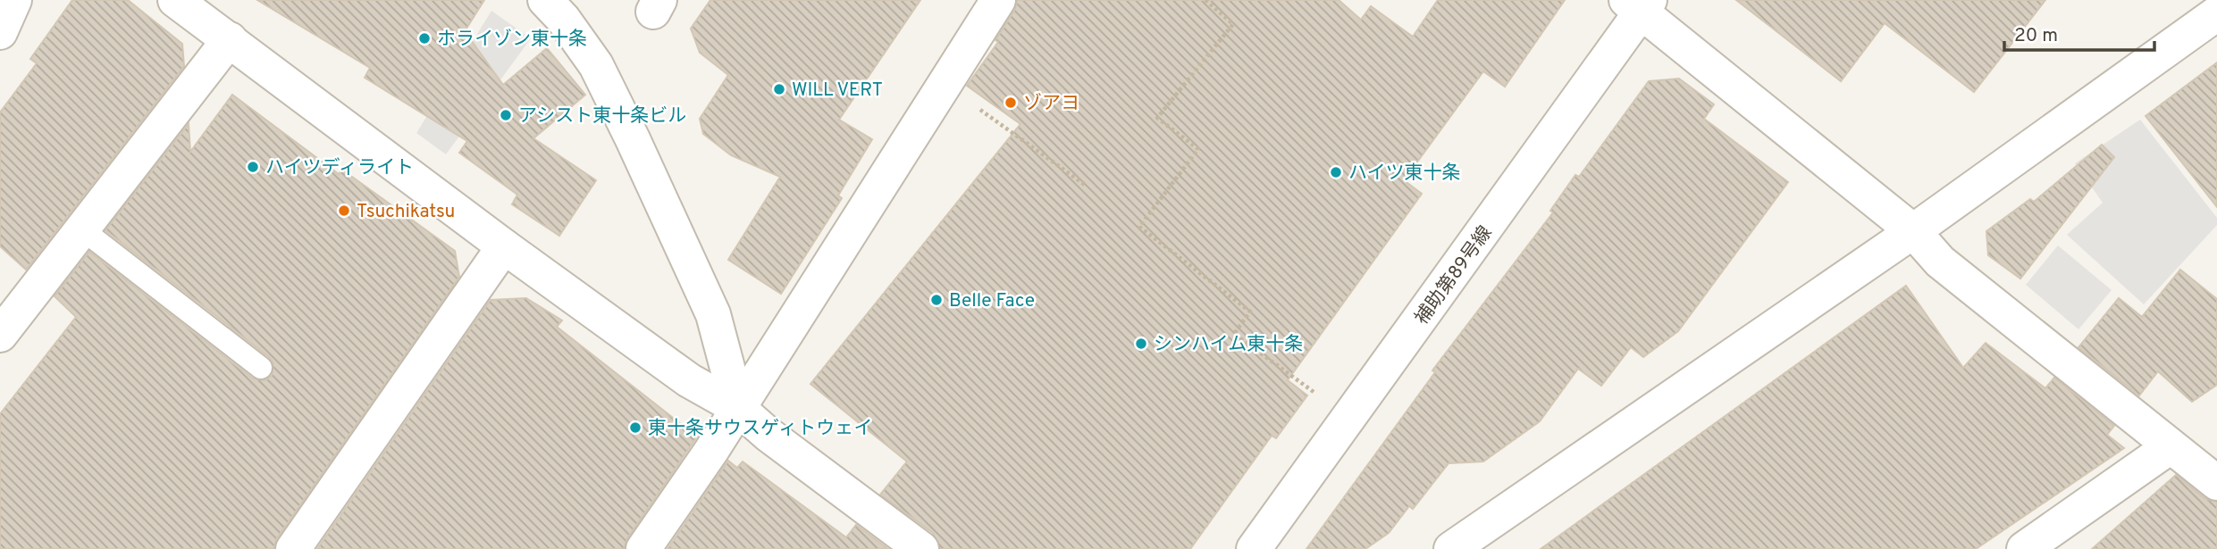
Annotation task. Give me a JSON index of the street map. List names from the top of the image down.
{
  "streets": {
    "street": ["補助第89号線"]
  },
  "places": [
    "ホライゾン東十条",
    "WILL VERT",
    "ゾアヨ",
    "アシスト東十条ビル",
    "ハイツディライト",
    "ハイツ東十条",
    "Tsuchikatsu",
    "Belle Face",
    "シンハイム東十条",
    "東十条サウスゲィトウェイ"
  ],
  "scale_bar": "20 m"
}
